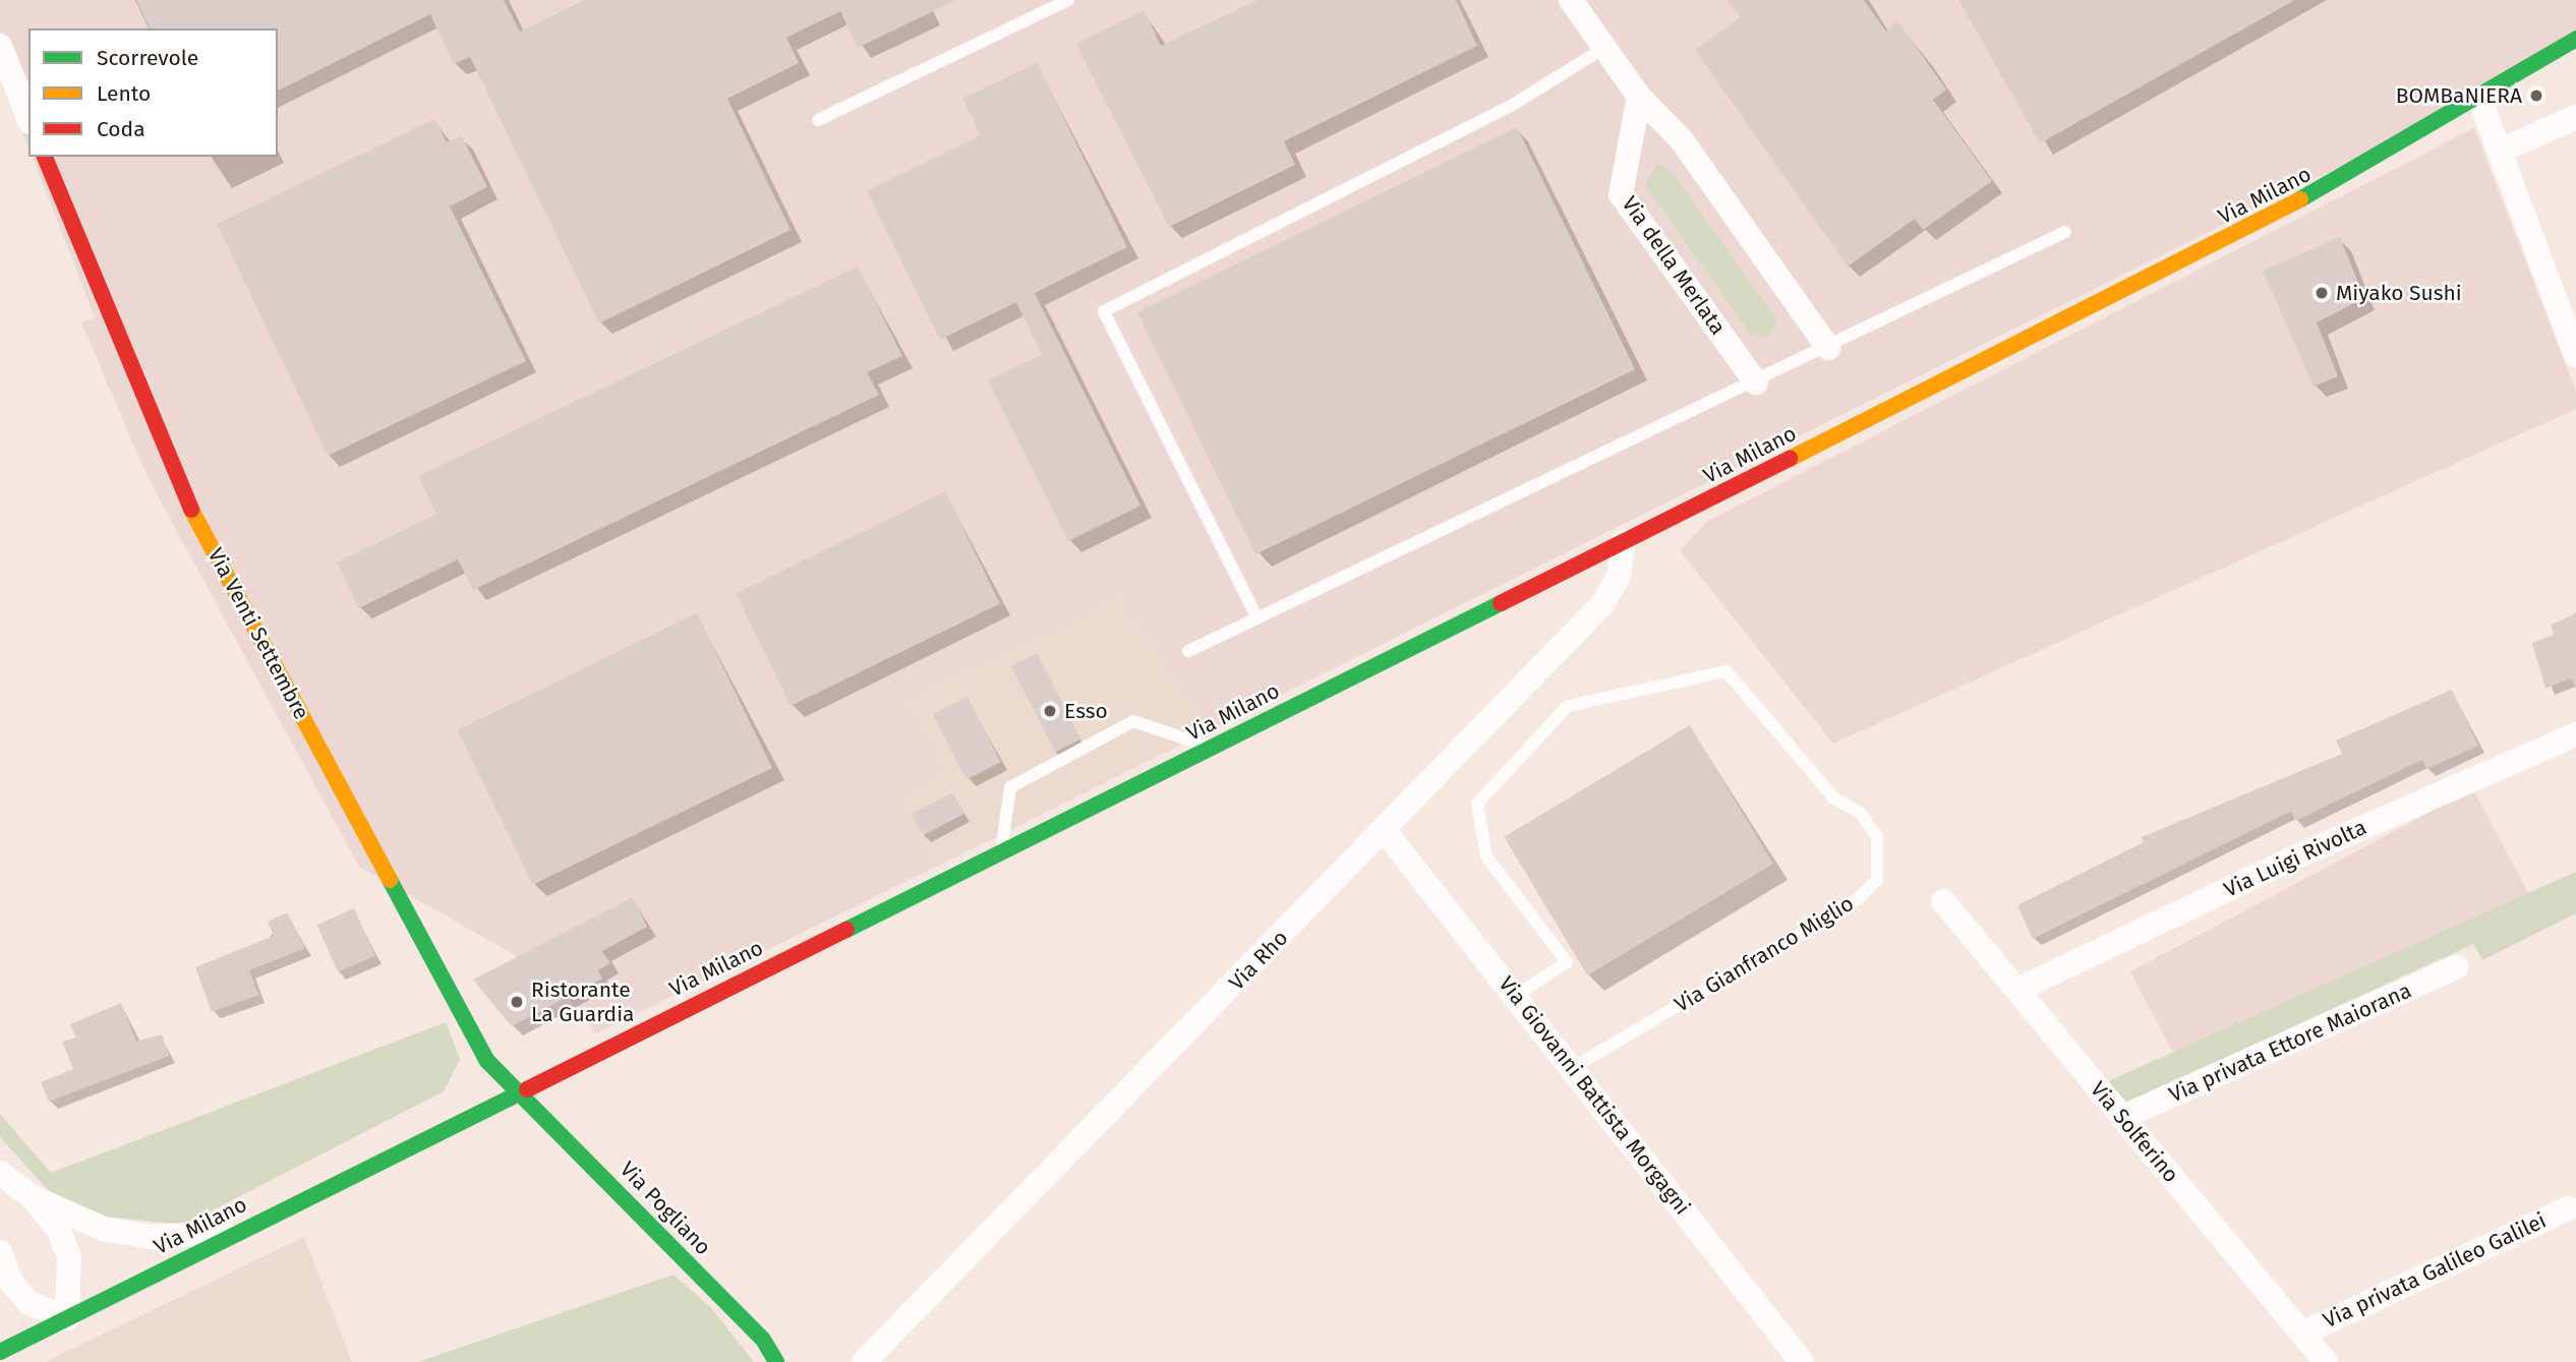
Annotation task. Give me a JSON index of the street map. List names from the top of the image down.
{
  "streets": {
    "main road": ["Via Milano", "Via Venti Settembre", "Via Pogliano"],
    "street": [
      "Via della Merlata",
      "Via Luigi Rivolta",
      "Via Rho",
      "Via privata Ettore Maiorana",
      "Via Giovanni Battista Morgagni",
      "Via Solferino",
      "Via privata Galileo Galilei"
    ],
    "lane": ["Via Gianfranco Miglio"]
  },
  "crossings": [
    ["Via Milano", "Via Venti Settembre"],
    ["Via Milano", "Via Rho"],
    ["Via Milano", "Via Pogliano"],
    ["Via Venti Settembre", "Via Pogliano"],
    ["Via Luigi Rivolta", "Via Solferino"],
    ["Via Gianfranco Miglio", "Via Giovanni Battista Morgagni"],
    ["Via Rho", "Via Giovanni Battista Morgagni"],
    ["Via privata Ettore Maiorana", "Via Solferino"],
    ["Via Solferino", "Via privata Galileo Galilei"]
  ],
  "places": [
    "BOMBaNIERA",
    "Miyako Sushi",
    "Esso",
    "Ristorante La Guardia"
  ],
  "legend": ["Scorrevole", "Lento", "Coda"]
}
